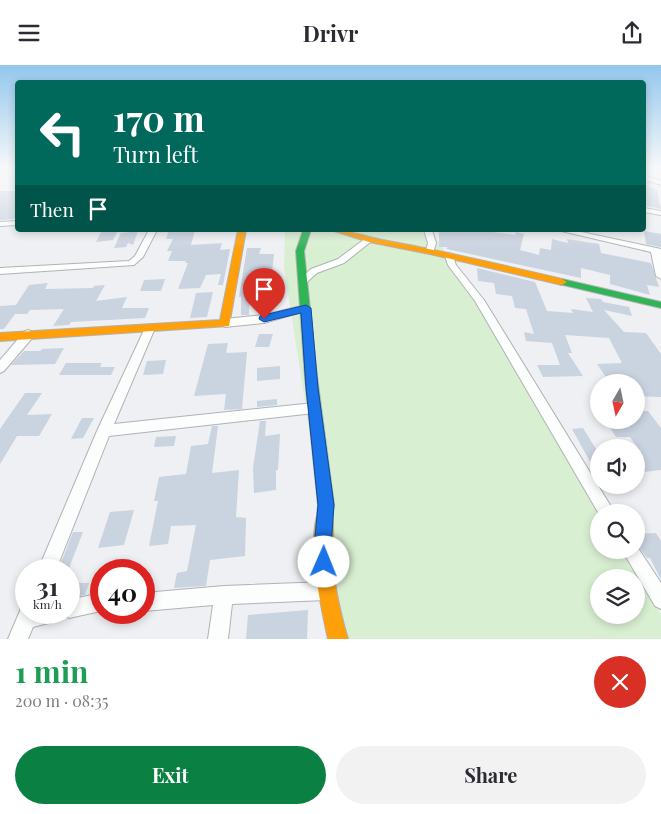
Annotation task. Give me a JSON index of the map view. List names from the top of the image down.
{
  "north": "bottom",
  "page": {
    "header": "Drivr",
    "turn": ["170 m", "Turn left"],
    "then": "Then",
    "speed": "31 km/h",
    "limit": "40",
    "heading": ["1 min", "200 m · 08:35"],
    "buttons": ["Exit", "Share"]
  }
}
